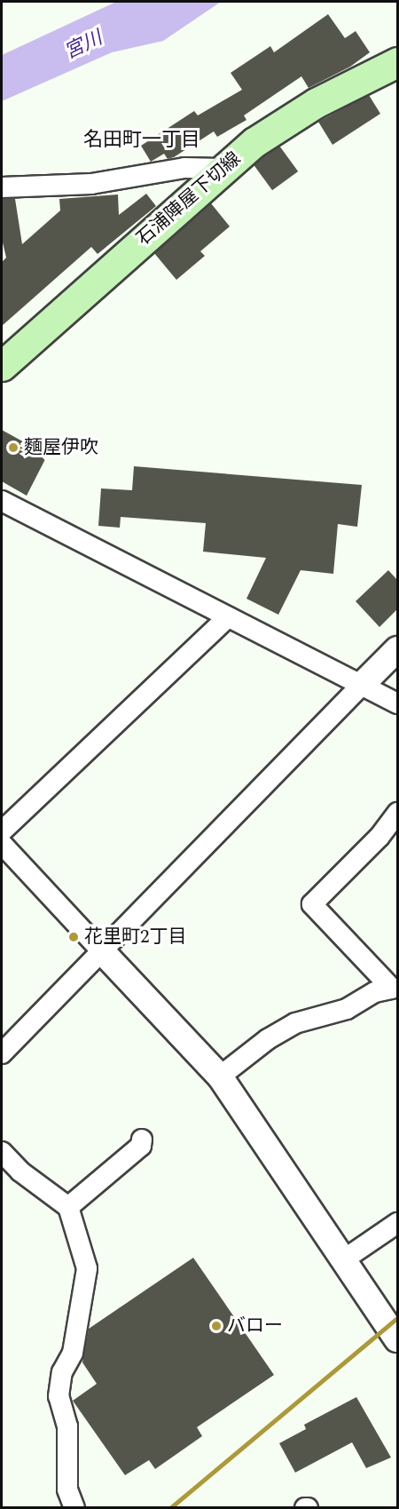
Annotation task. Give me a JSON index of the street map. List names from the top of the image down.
{
  "streets": {
    "main road": ["石浦陣屋下切線"]
  },
  "districts": ["名田町一丁目"],
  "water": ["宮川"],
  "places": ["麵屋伊吹", "花里町2丁目", "バロー"]
}
